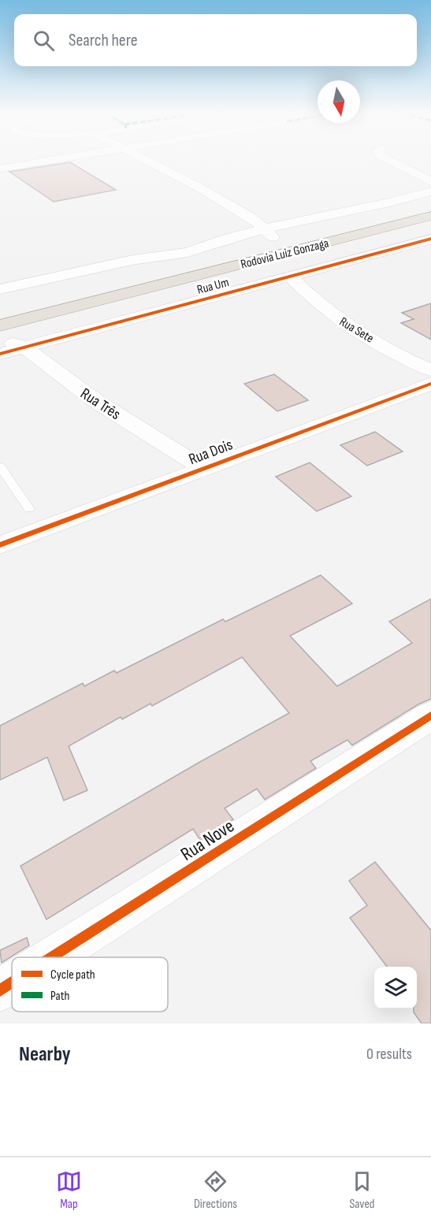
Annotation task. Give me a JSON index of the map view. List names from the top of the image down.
{
  "streets": {
    "highway": ["Rodovia Luiz Gonzaga"],
    "street": [
      "Rua Um",
      "Rua Sete",
      "Rua Três",
      "Rua Dois",
      "Rua Nove"
    ]
  },
  "crossings": [
    ["Rua Um", "Rua Sete"],
    ["Rua Um", "Rua Três"],
    ["Rua Três", "Rua Dois"]
  ],
  "legend": ["Cycle path", "Path"],
  "north": "bottom",
  "page": {
    "search": "Search here",
    "heading": ["Nearby", "0 results"],
    "nav": ["Map", "Directions", "Saved"]
  }
}
